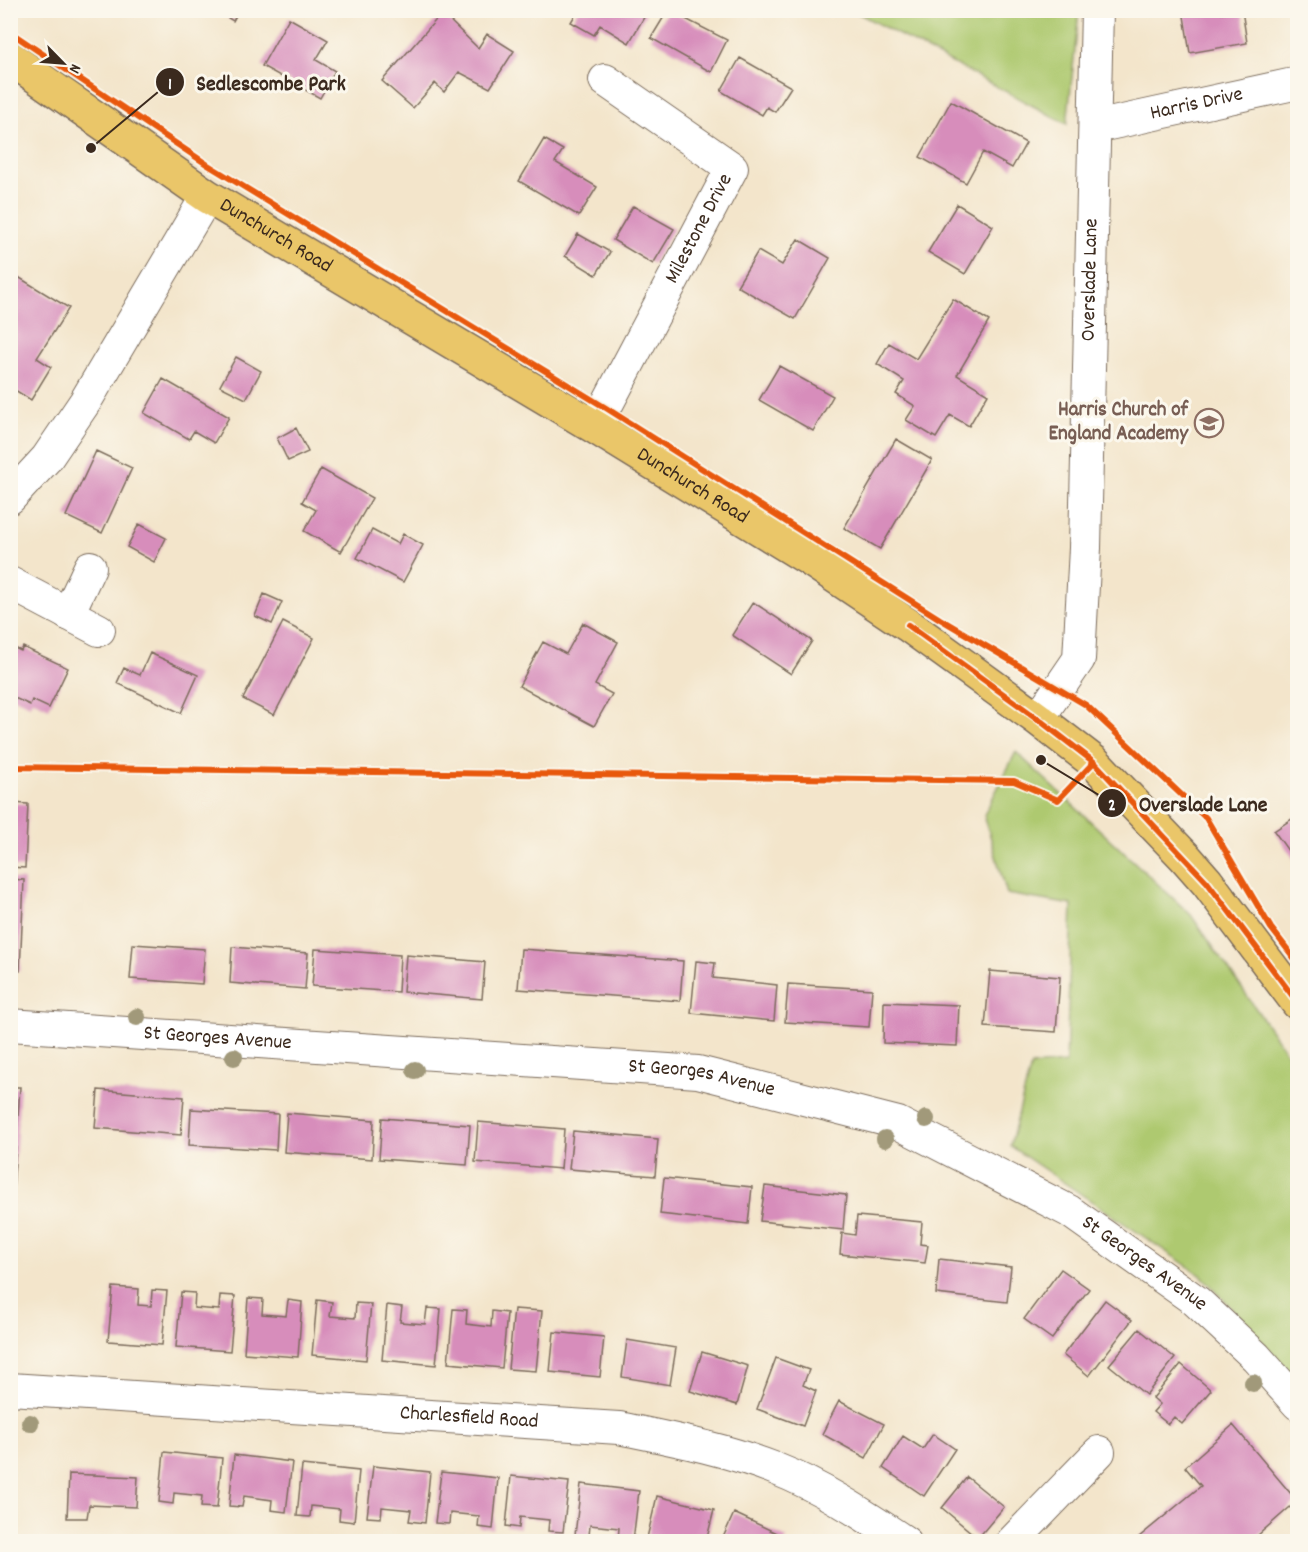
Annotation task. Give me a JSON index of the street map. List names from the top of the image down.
{
  "streets": {
    "highway": ["Dunchurch Road"],
    "street": [
      "Harris Drive",
      "Milestone Drive",
      "Overslade Lane",
      "St Georges Avenue",
      "Charlesfield Road"
    ]
  },
  "crossings": [
    ["Harris Drive", "Overslade Lane"],
    ["Milestone Drive", "Dunchurch Road"],
    ["Dunchurch Road", "Overslade Lane"]
  ],
  "places": {
    "other": ["Sedlescombe Park", "Overslade Lane"],
    "school or university": ["Harris Church of England Academy"]
  },
  "north": "bottom right"
}
